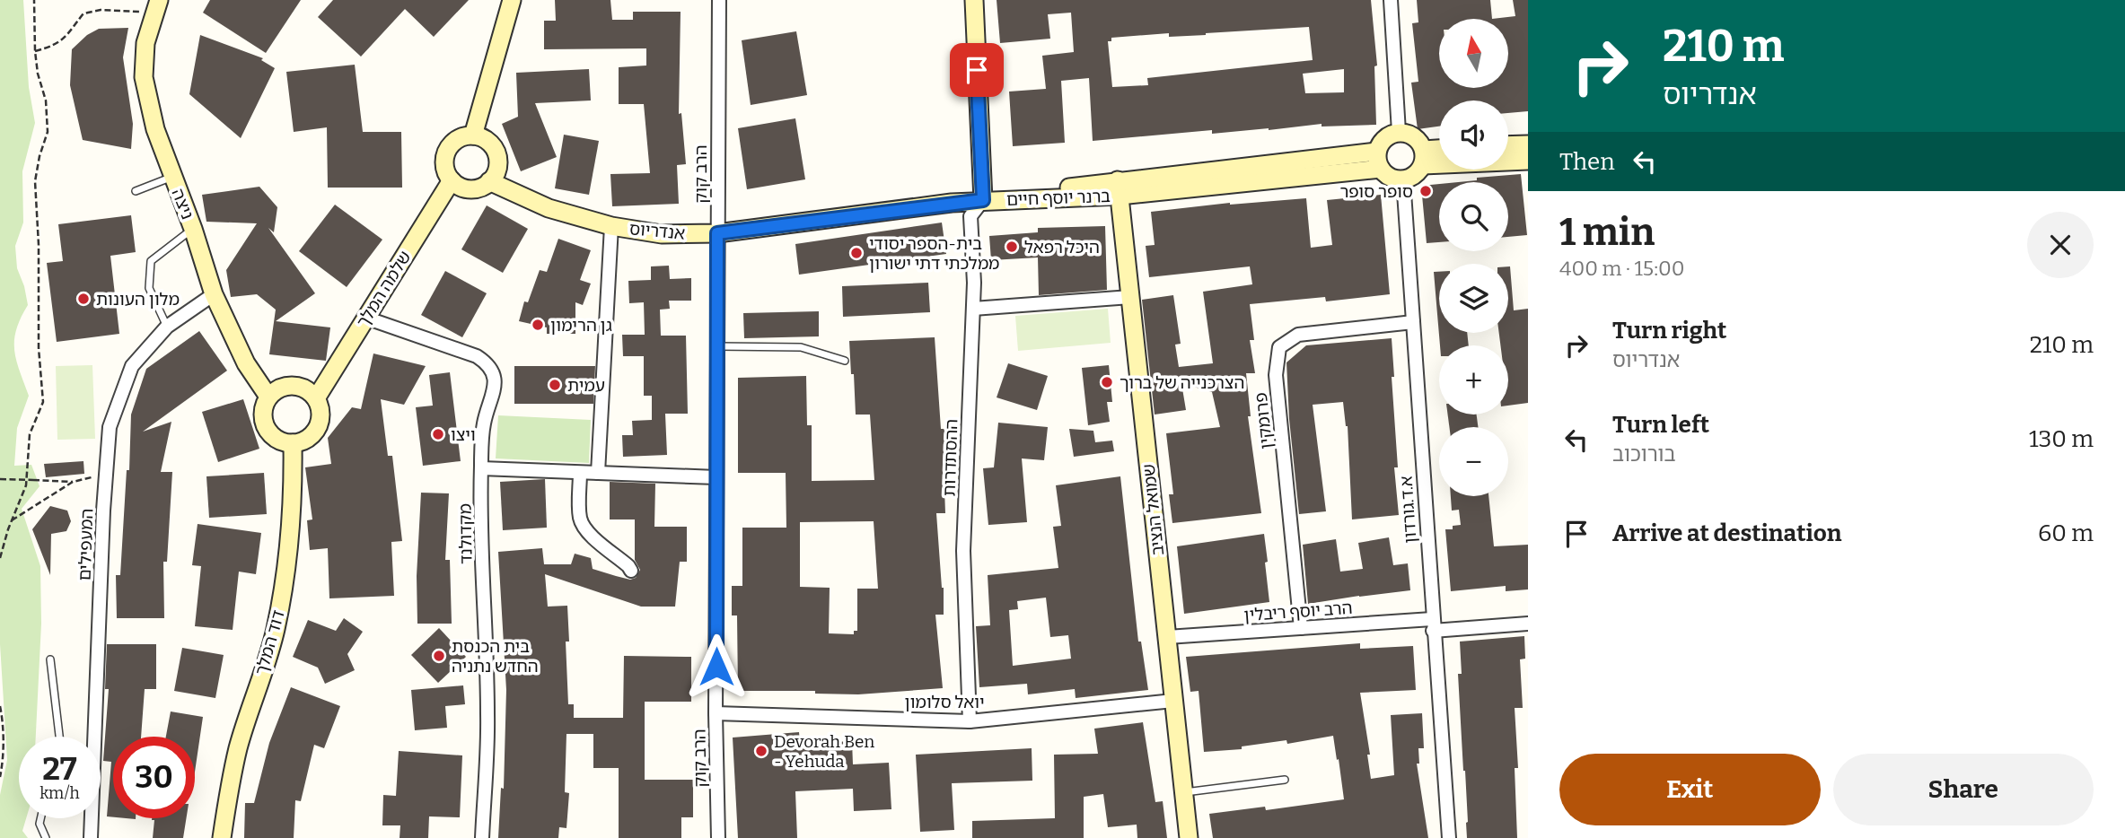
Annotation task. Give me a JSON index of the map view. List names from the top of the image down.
{
  "streets": {
    "street": [
      "הרב קוק",
      "ברנר יוסף חיים",
      "ניצה",
      "אנדריוס",
      "שלמה המלך",
      "פרומקין",
      "ההסתדרות",
      "שמואל הנציב",
      "א.ד.גורדון",
      "מקדולנד",
      "המעפילים",
      "הרב יוסף ריבלין",
      "דוד המלך",
      "יואל סלומון"
    ]
  },
  "crossings": [
    ["הרב קוק", "אנדריוס"],
    ["הרב קוק", "יואל סלומון"],
    ["ברנר יוסף חיים", "אנדריוס"],
    ["ברנר יוסף חיים", "ההסתדרות"],
    ["ברנר יוסף חיים", "שמואל הנציב"],
    ["ברנר יוסף חיים", "א.ד.גורדון"],
    ["ניצה", "שלמה המלך"],
    ["ניצה", "המעפילים"],
    ["ניצה", "דוד המלך"],
    ["אנדריוס", "שלמה המלך"],
    ["אנדריוס", "ההסתדרות"],
    ["שלמה המלך", "מקדולנד"],
    ["שלמה המלך", "דוד המלך"],
    ["פרומקין", "א.ד.גורדון"],
    ["פרומקין", "הרב יוסף ריבלין"],
    ["ההסתדרות", "יואל סלומון"],
    ["שמואל הנציב", "הרב יוסף ריבלין"],
    ["שמואל הנציב", "יואל סלומון"],
    ["א.ד.גורדון", "הרב יוסף ריבלין"]
  ],
  "places": [
    "סופר סופר",
    "היכל רפאל",
    "בית-הספר יסודי ממלכתי דתי ישורון",
    "מלון העונות",
    "גן הרימון",
    "הצרכנייה של ברוך",
    "עמית",
    "ויצו",
    "בית הכנסת החדש נתניה",
    "Devorah Ben - Yehuda"
  ],
  "north": "top",
  "page": {
    "turn": ["210 m", "אנדריוס"],
    "map_buttons": ["+", "−"],
    "then": "Then",
    "heading": ["1 min", "400 m · 15:00"],
    "list": [
      {
        "name": "Turn right",
        "note": "אנדריוס",
        "value": "210 m"
      },
      {
        "name": "Turn left",
        "note": "בורוכוב",
        "value": "130 m"
      },
      {
        "name": "Arrive at destination",
        "value": "60 m"
      }
    ],
    "speed": "27 km/h",
    "limit": "30",
    "buttons": ["Exit", "Share"]
  }
}
